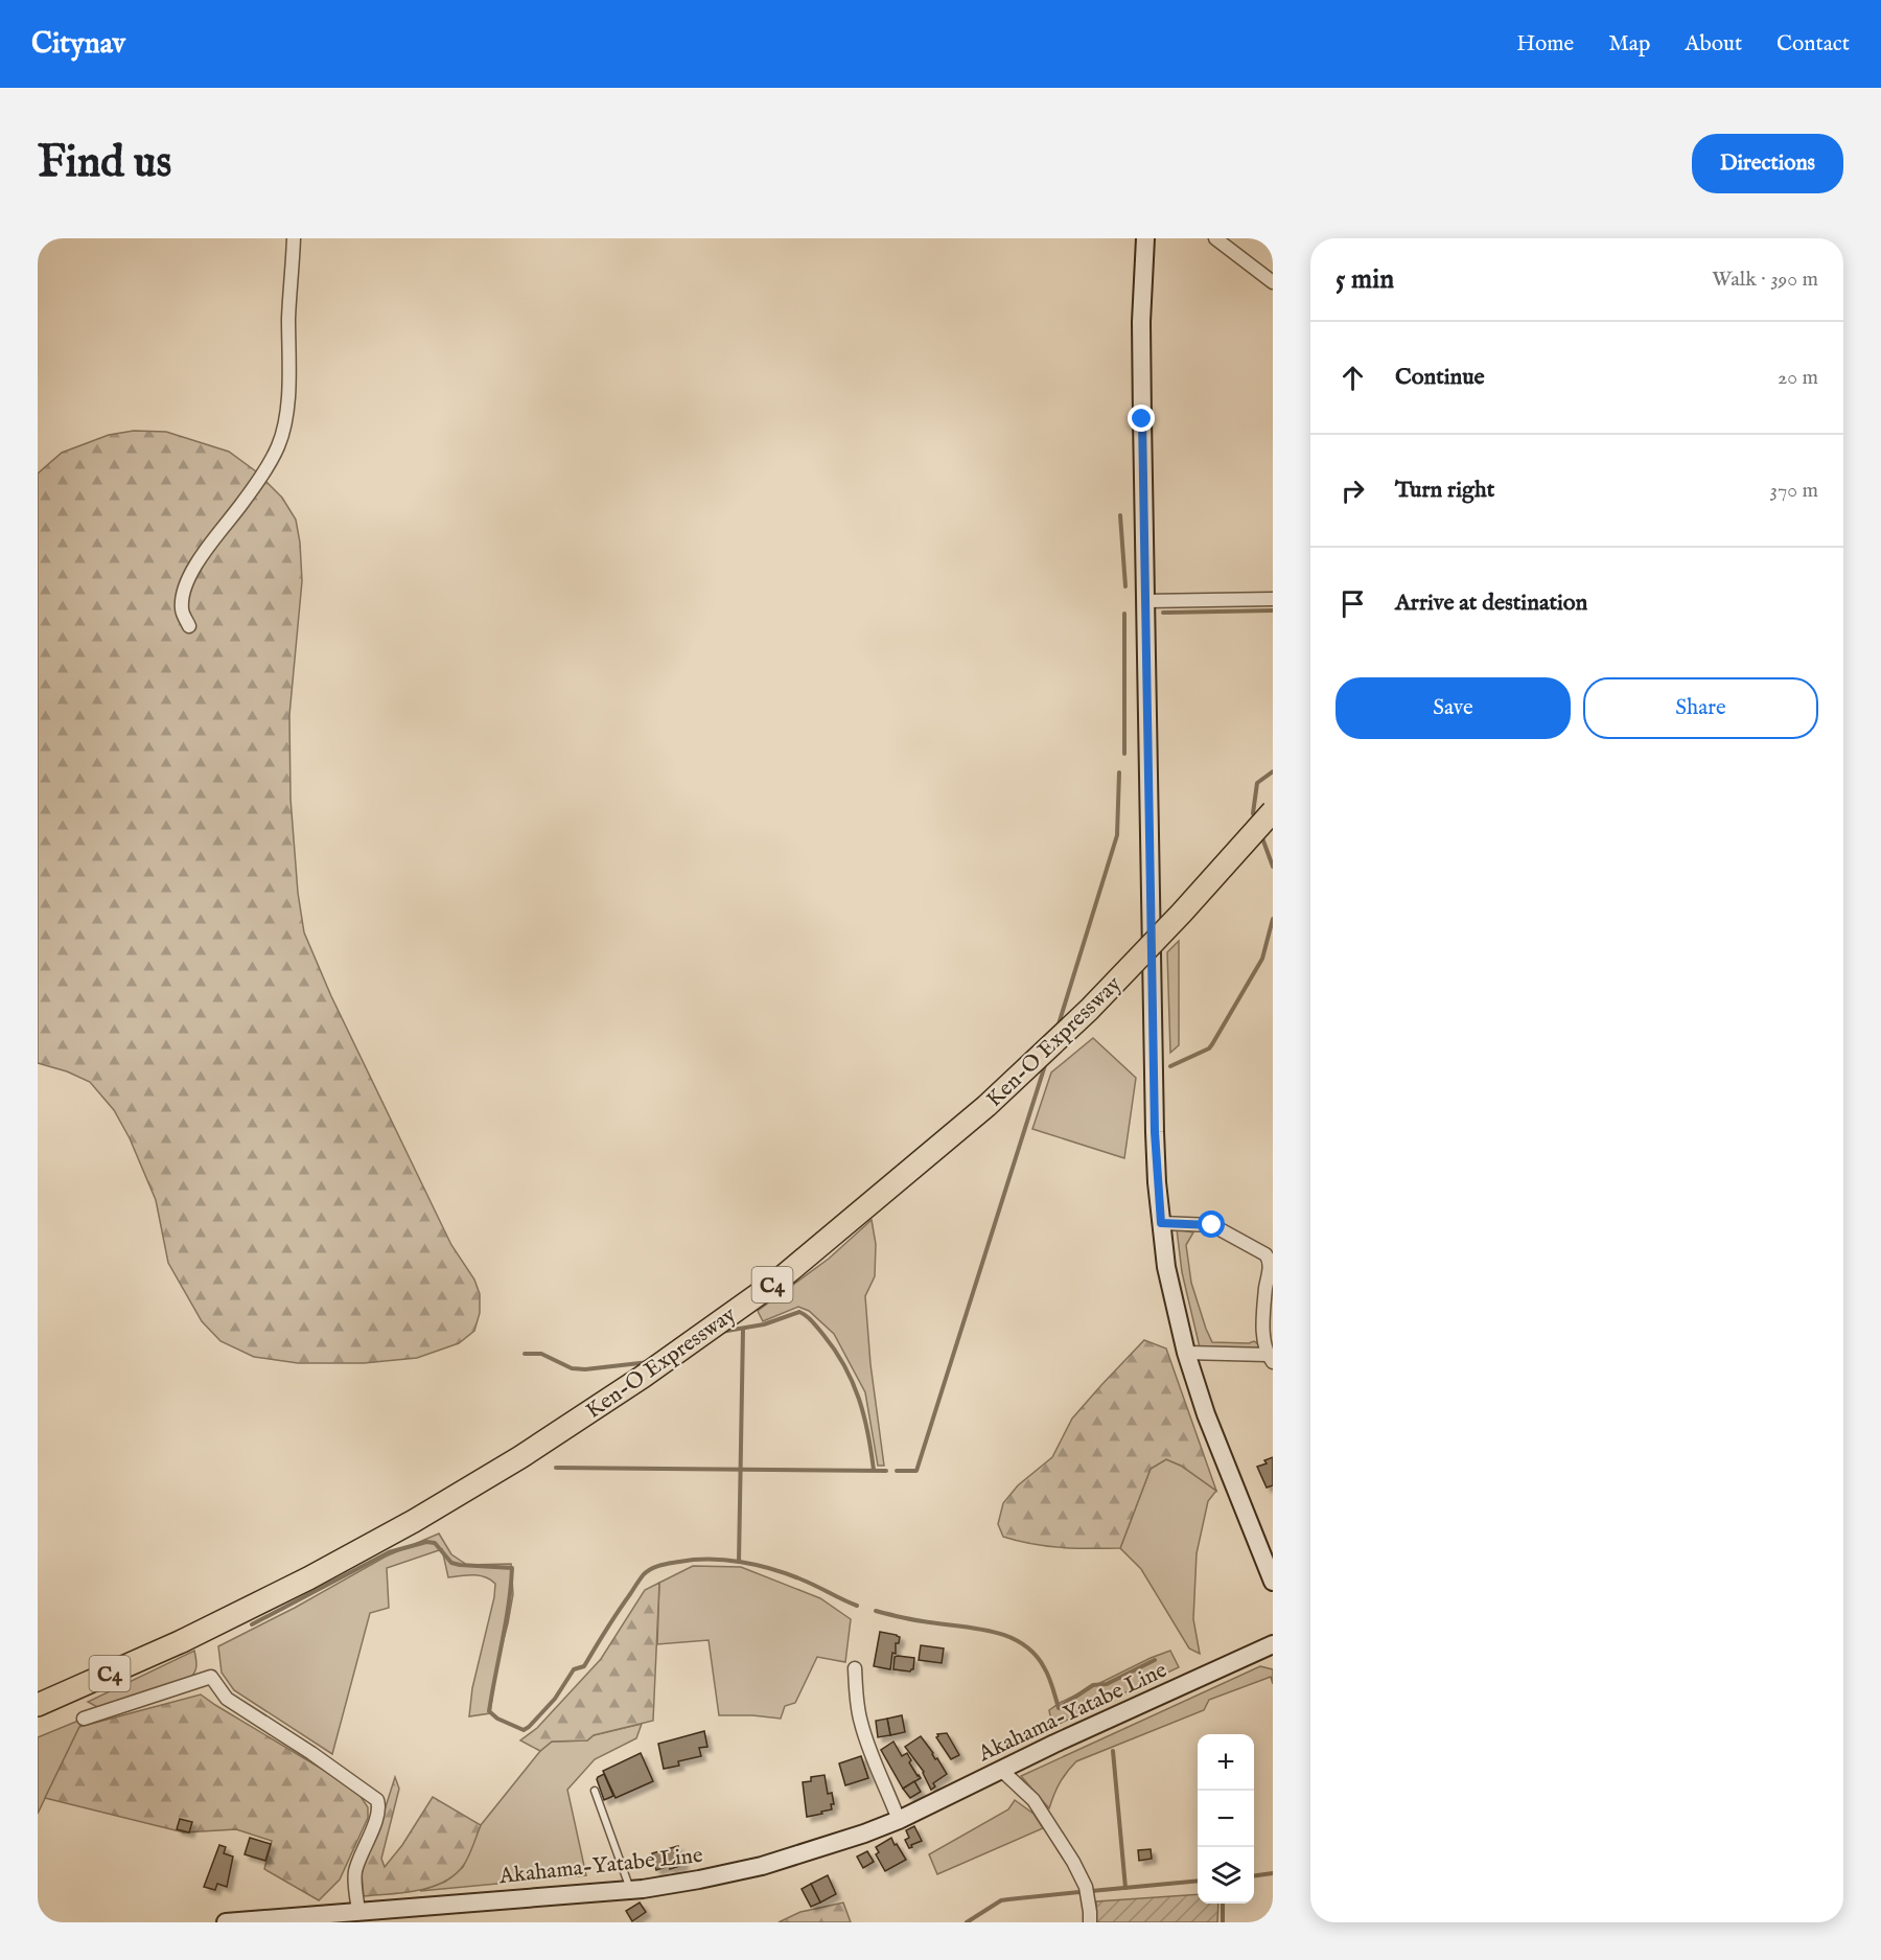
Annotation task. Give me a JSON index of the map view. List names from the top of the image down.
{
  "streets": {
    "highway": ["Ken-O Expressway", "C4"],
    "street": ["Akahama-Yatabe Line"]
  },
  "page": {
    "header": "Citynav",
    "nav": [
      "Home",
      "Map",
      "About",
      "Contact"
    ],
    "buttons": [
      "Directions",
      ["Save", "Share"]
    ],
    "title": "Find us",
    "heading": ["5 min", "Walk · 390 m"],
    "list": [
      ["Continue", "20 m"],
      ["Turn right", "370 m"],
      "Arrive at destination"
    ],
    "map_buttons": ["+", "−"]
  }
}
